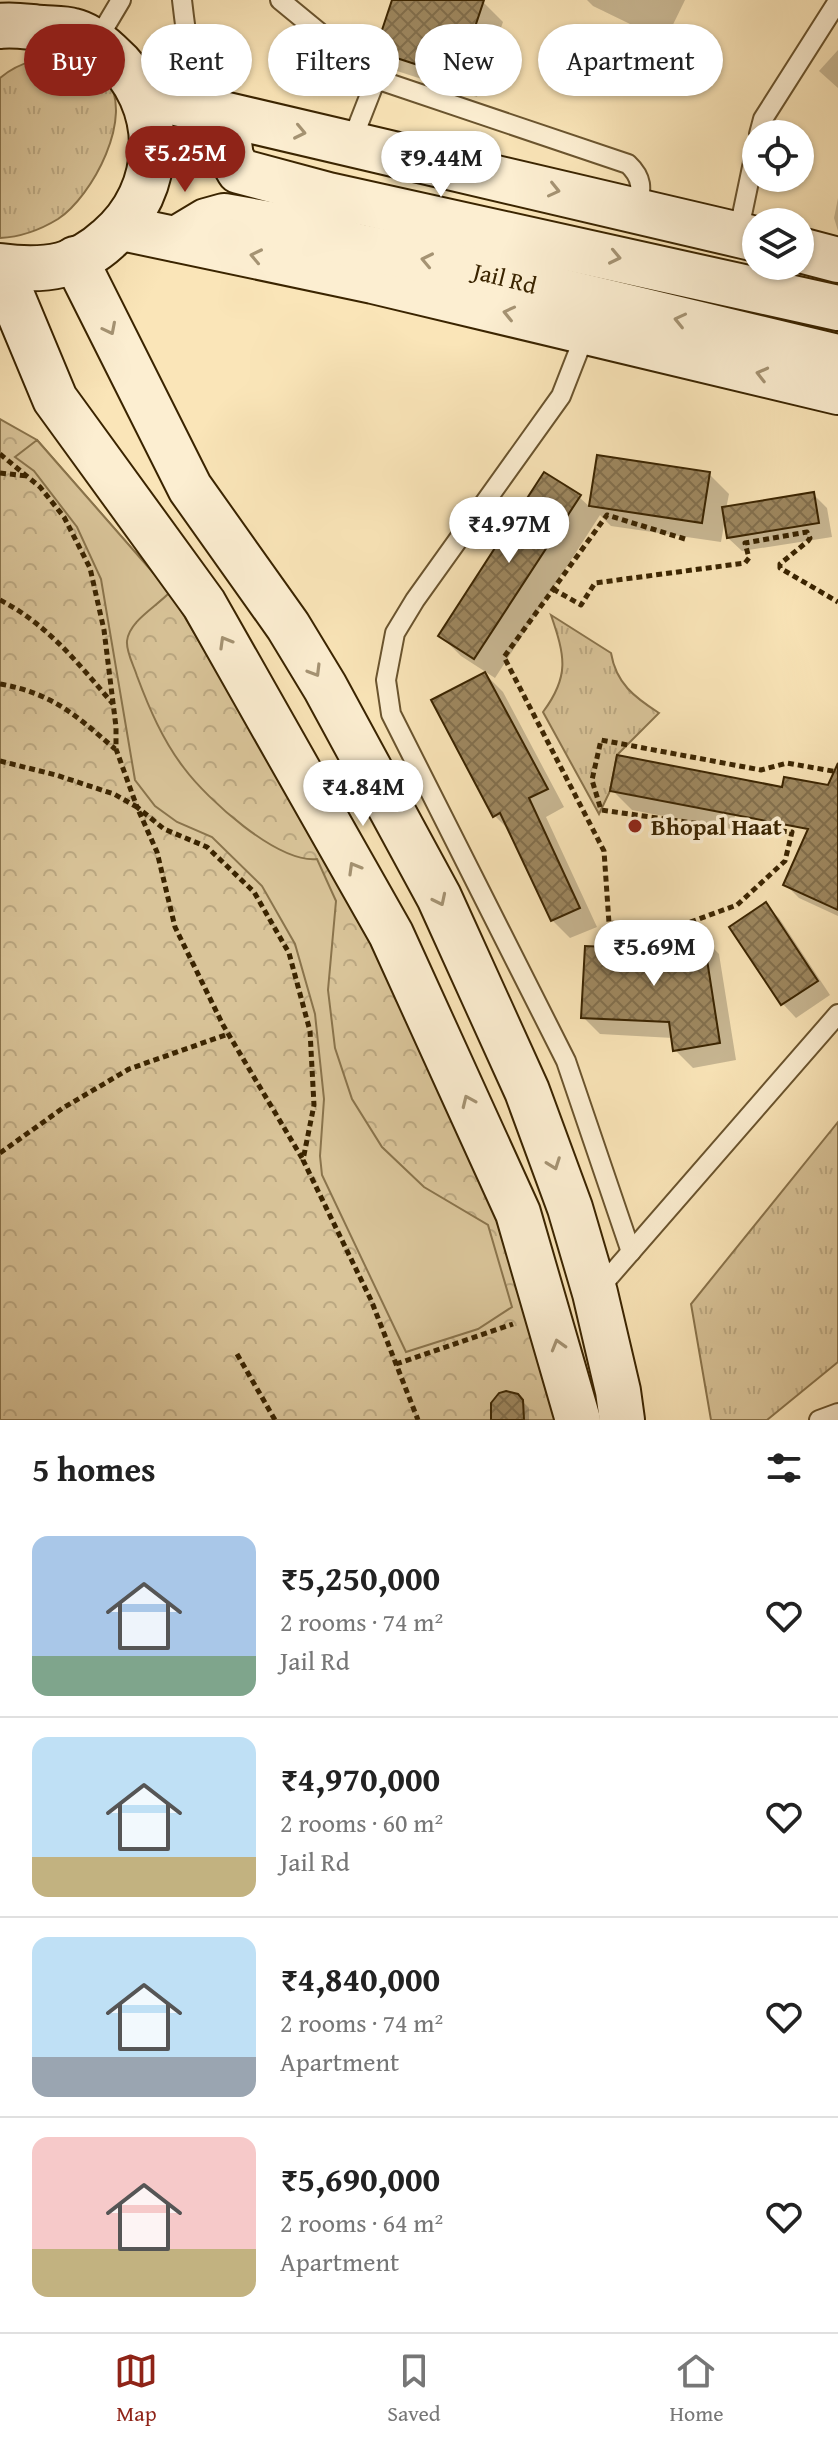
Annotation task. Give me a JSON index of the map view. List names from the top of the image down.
{
  "streets": {
    "main road": ["Jail Rd"]
  },
  "places": ["Bhopal Haat"],
  "page": {
    "chip": [
      "Buy",
      "Rent",
      "Filters",
      "New",
      "Apartment"
    ],
    "price": [
      "₹5.25M",
      "₹9.44M",
      "₹4.97M",
      "₹4.84M",
      "₹5.69M"
    ],
    "heading": "5 homes",
    "list": [
      {
        "name": "₹5,250,000",
        "note": "2 rooms · 74 m² · Jail Rd"
      },
      {
        "name": "₹4,970,000",
        "note": "2 rooms · 60 m² · Jail Rd"
      },
      {
        "name": "₹4,840,000",
        "note": "2 rooms · 74 m² · Apartment"
      },
      {
        "name": "₹5,690,000",
        "note": "2 rooms · 64 m² · Apartment"
      }
    ],
    "tabs": ["Map", "Saved", "Home"]
  }
}
